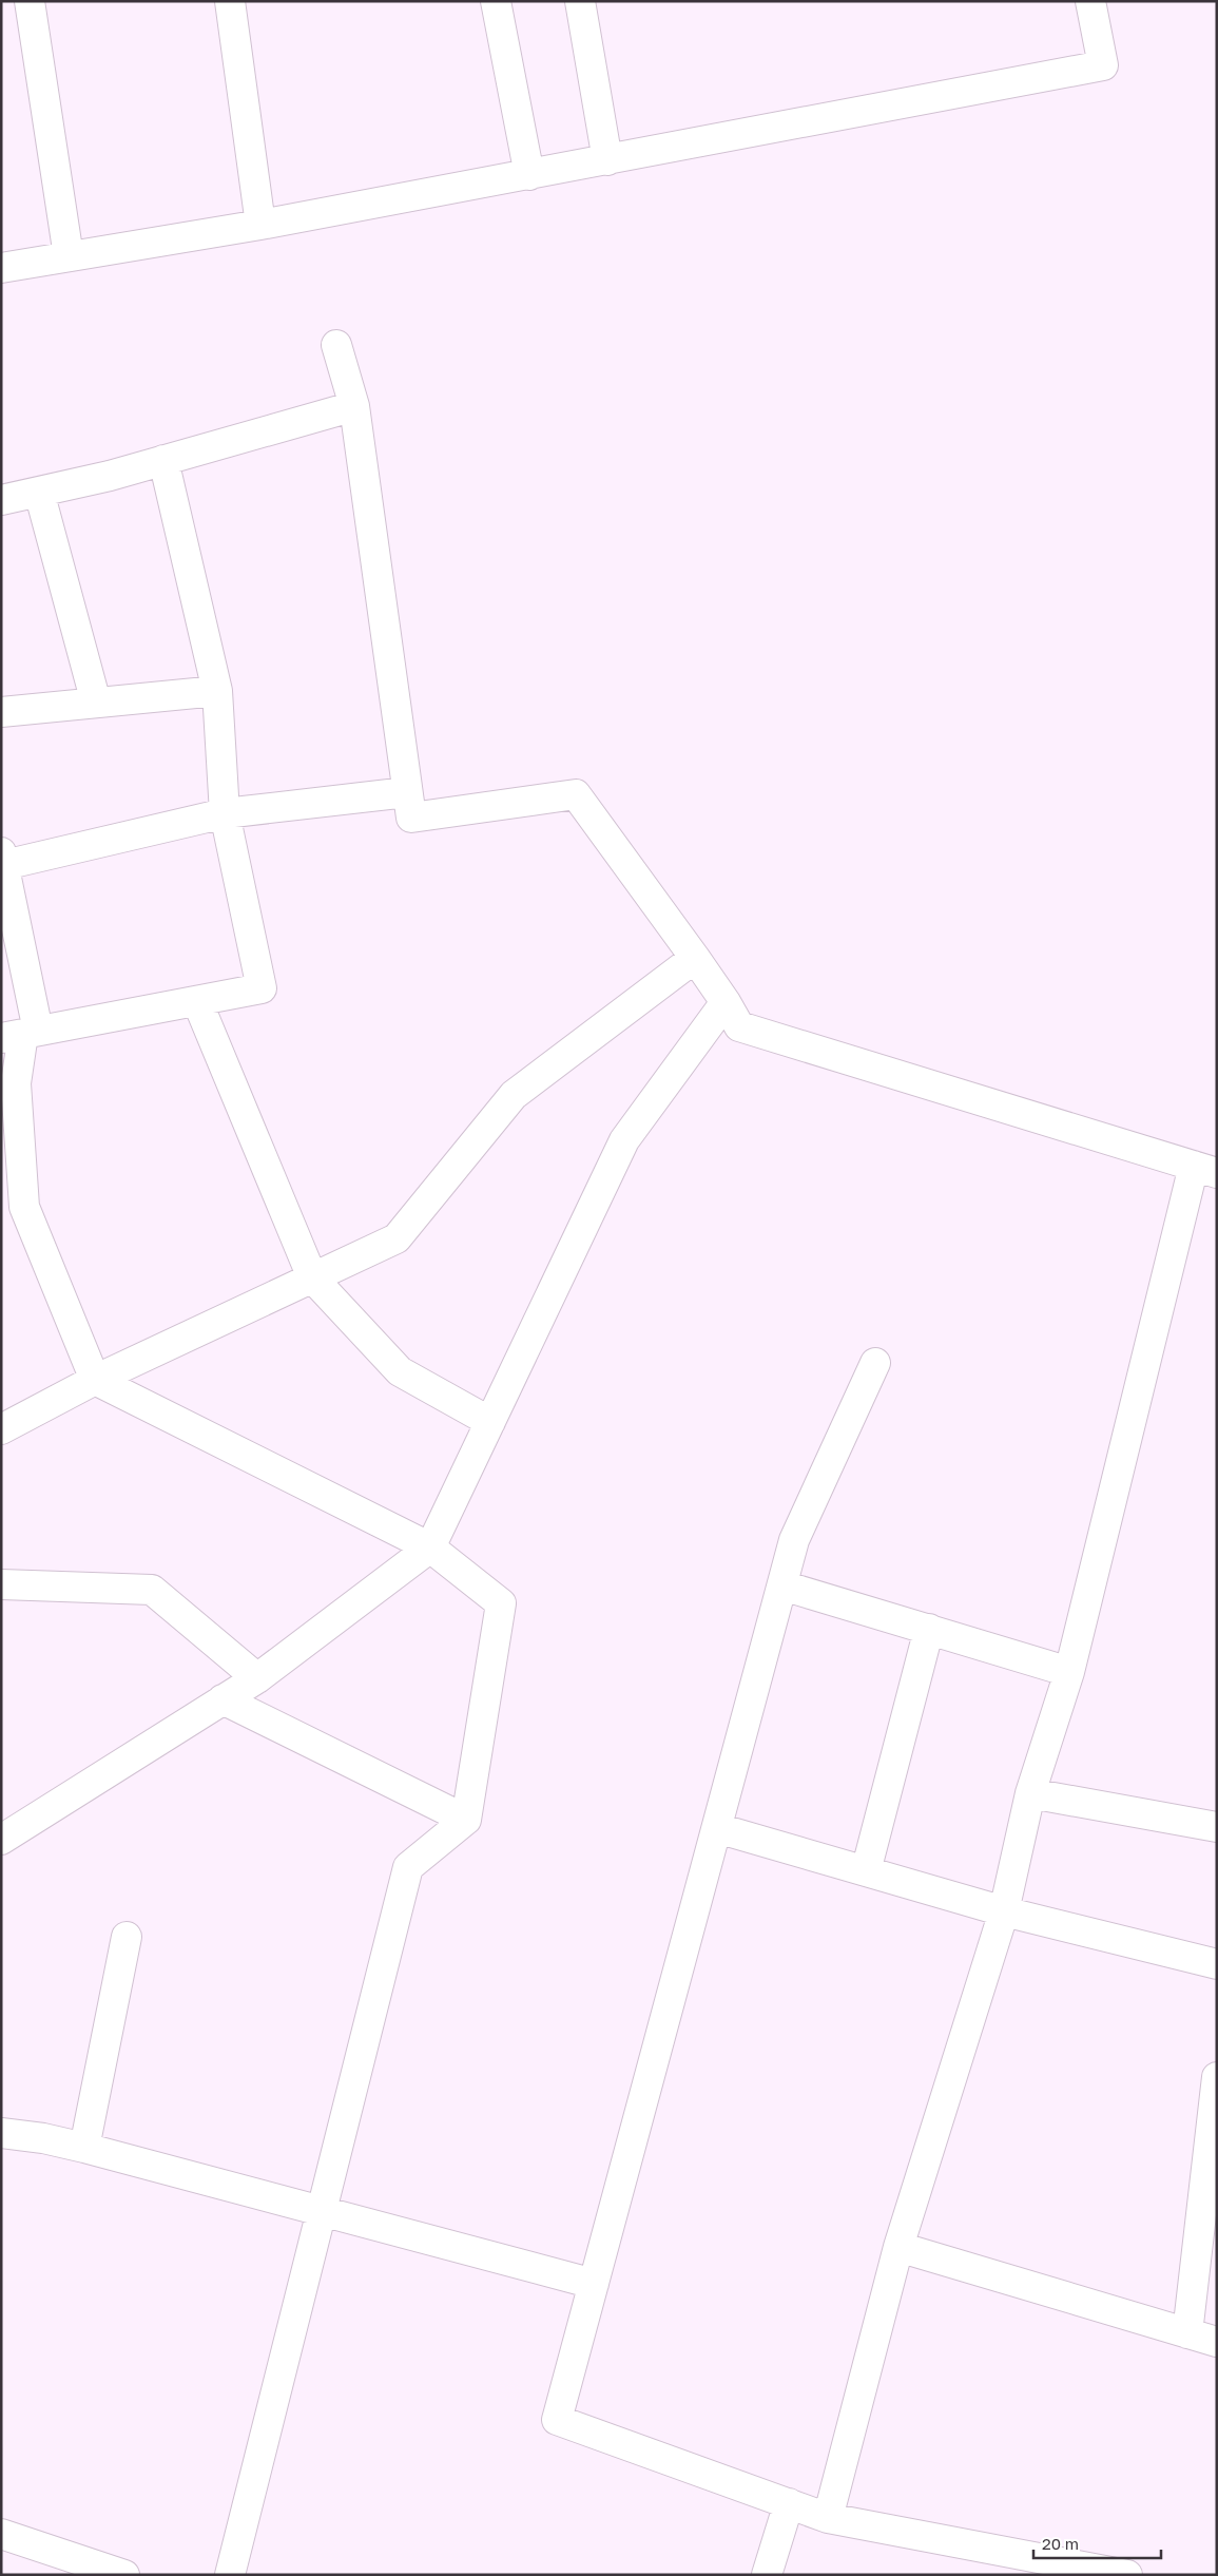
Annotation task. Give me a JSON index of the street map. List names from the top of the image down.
{
  "scale_bar": "20 m"
}
